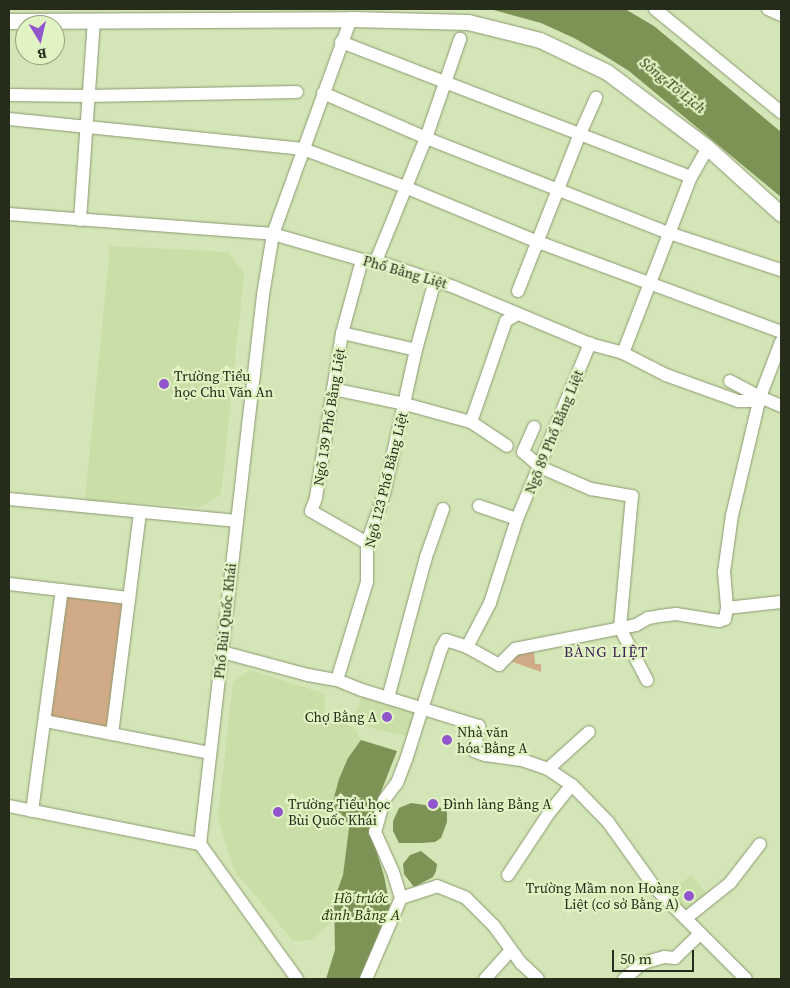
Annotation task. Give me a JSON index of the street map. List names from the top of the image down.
{
  "streets": {
    "street": [
      "Phố Bằng Liệt",
      "Ngõ 139 Phố Bằng Liệt",
      "Ngõ 89 Phố Bằng Liệt",
      "Ngõ 123 Phố Bằng Liệt",
      "Phố Bùi Quốc Khái"
    ]
  },
  "crossings": [
    ["Phố Bằng Liệt", "Ngõ 139 Phố Bằng Liệt"],
    ["Phố Bằng Liệt", "Ngõ 89 Phố Bằng Liệt"],
    ["Phố Bằng Liệt", "Ngõ 123 Phố Bằng Liệt"],
    ["Phố Bằng Liệt", "Phố Bùi Quốc Khái"],
    ["Ngõ 139 Phố Bằng Liệt", "Ngõ 123 Phố Bằng Liệt"]
  ],
  "districts": ["BÀNG LIỆT"],
  "water": ["Sông Tô Lịch", "Hồ trước đình Bằng A"],
  "places": [
    "Trường Tiểu học Chu Văn An",
    "Chợ Bằng A",
    "Nhà văn hóa Bằng A",
    "Đình làng Bằng A",
    "Trường Tiểu học Bùi Quốc Khái",
    "Trường Mầm non Hoàng Liệt (cơ sở Bằng A)"
  ],
  "scale_bar": "50 m",
  "north": "bottom"
}
